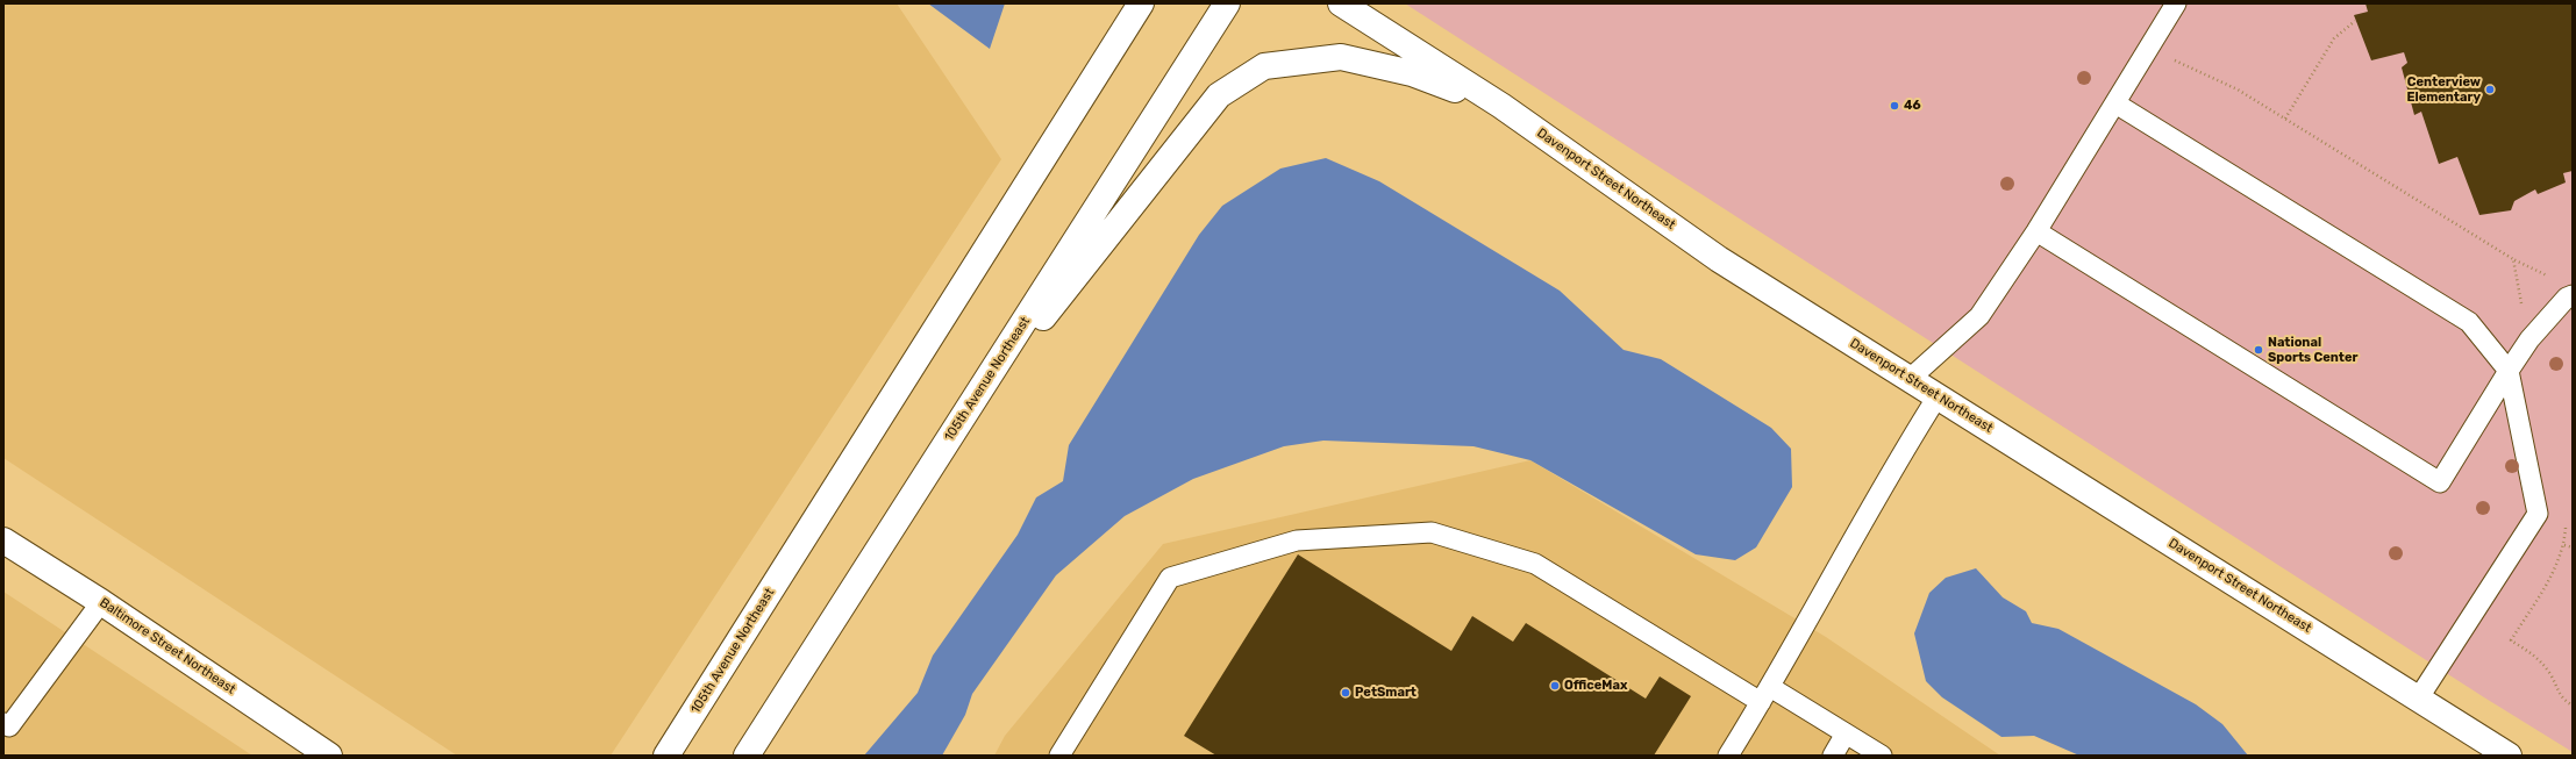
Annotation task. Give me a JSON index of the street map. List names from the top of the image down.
{
  "streets": {
    "street": ["Davenport Street Northeast", "105th Avenue Northeast", "Baltimore Street Northeast"]
  },
  "places": [
    "Centerview Elementary",
    "46",
    "National Sports Center",
    "OfficeMax",
    "PetSmart"
  ]
}
